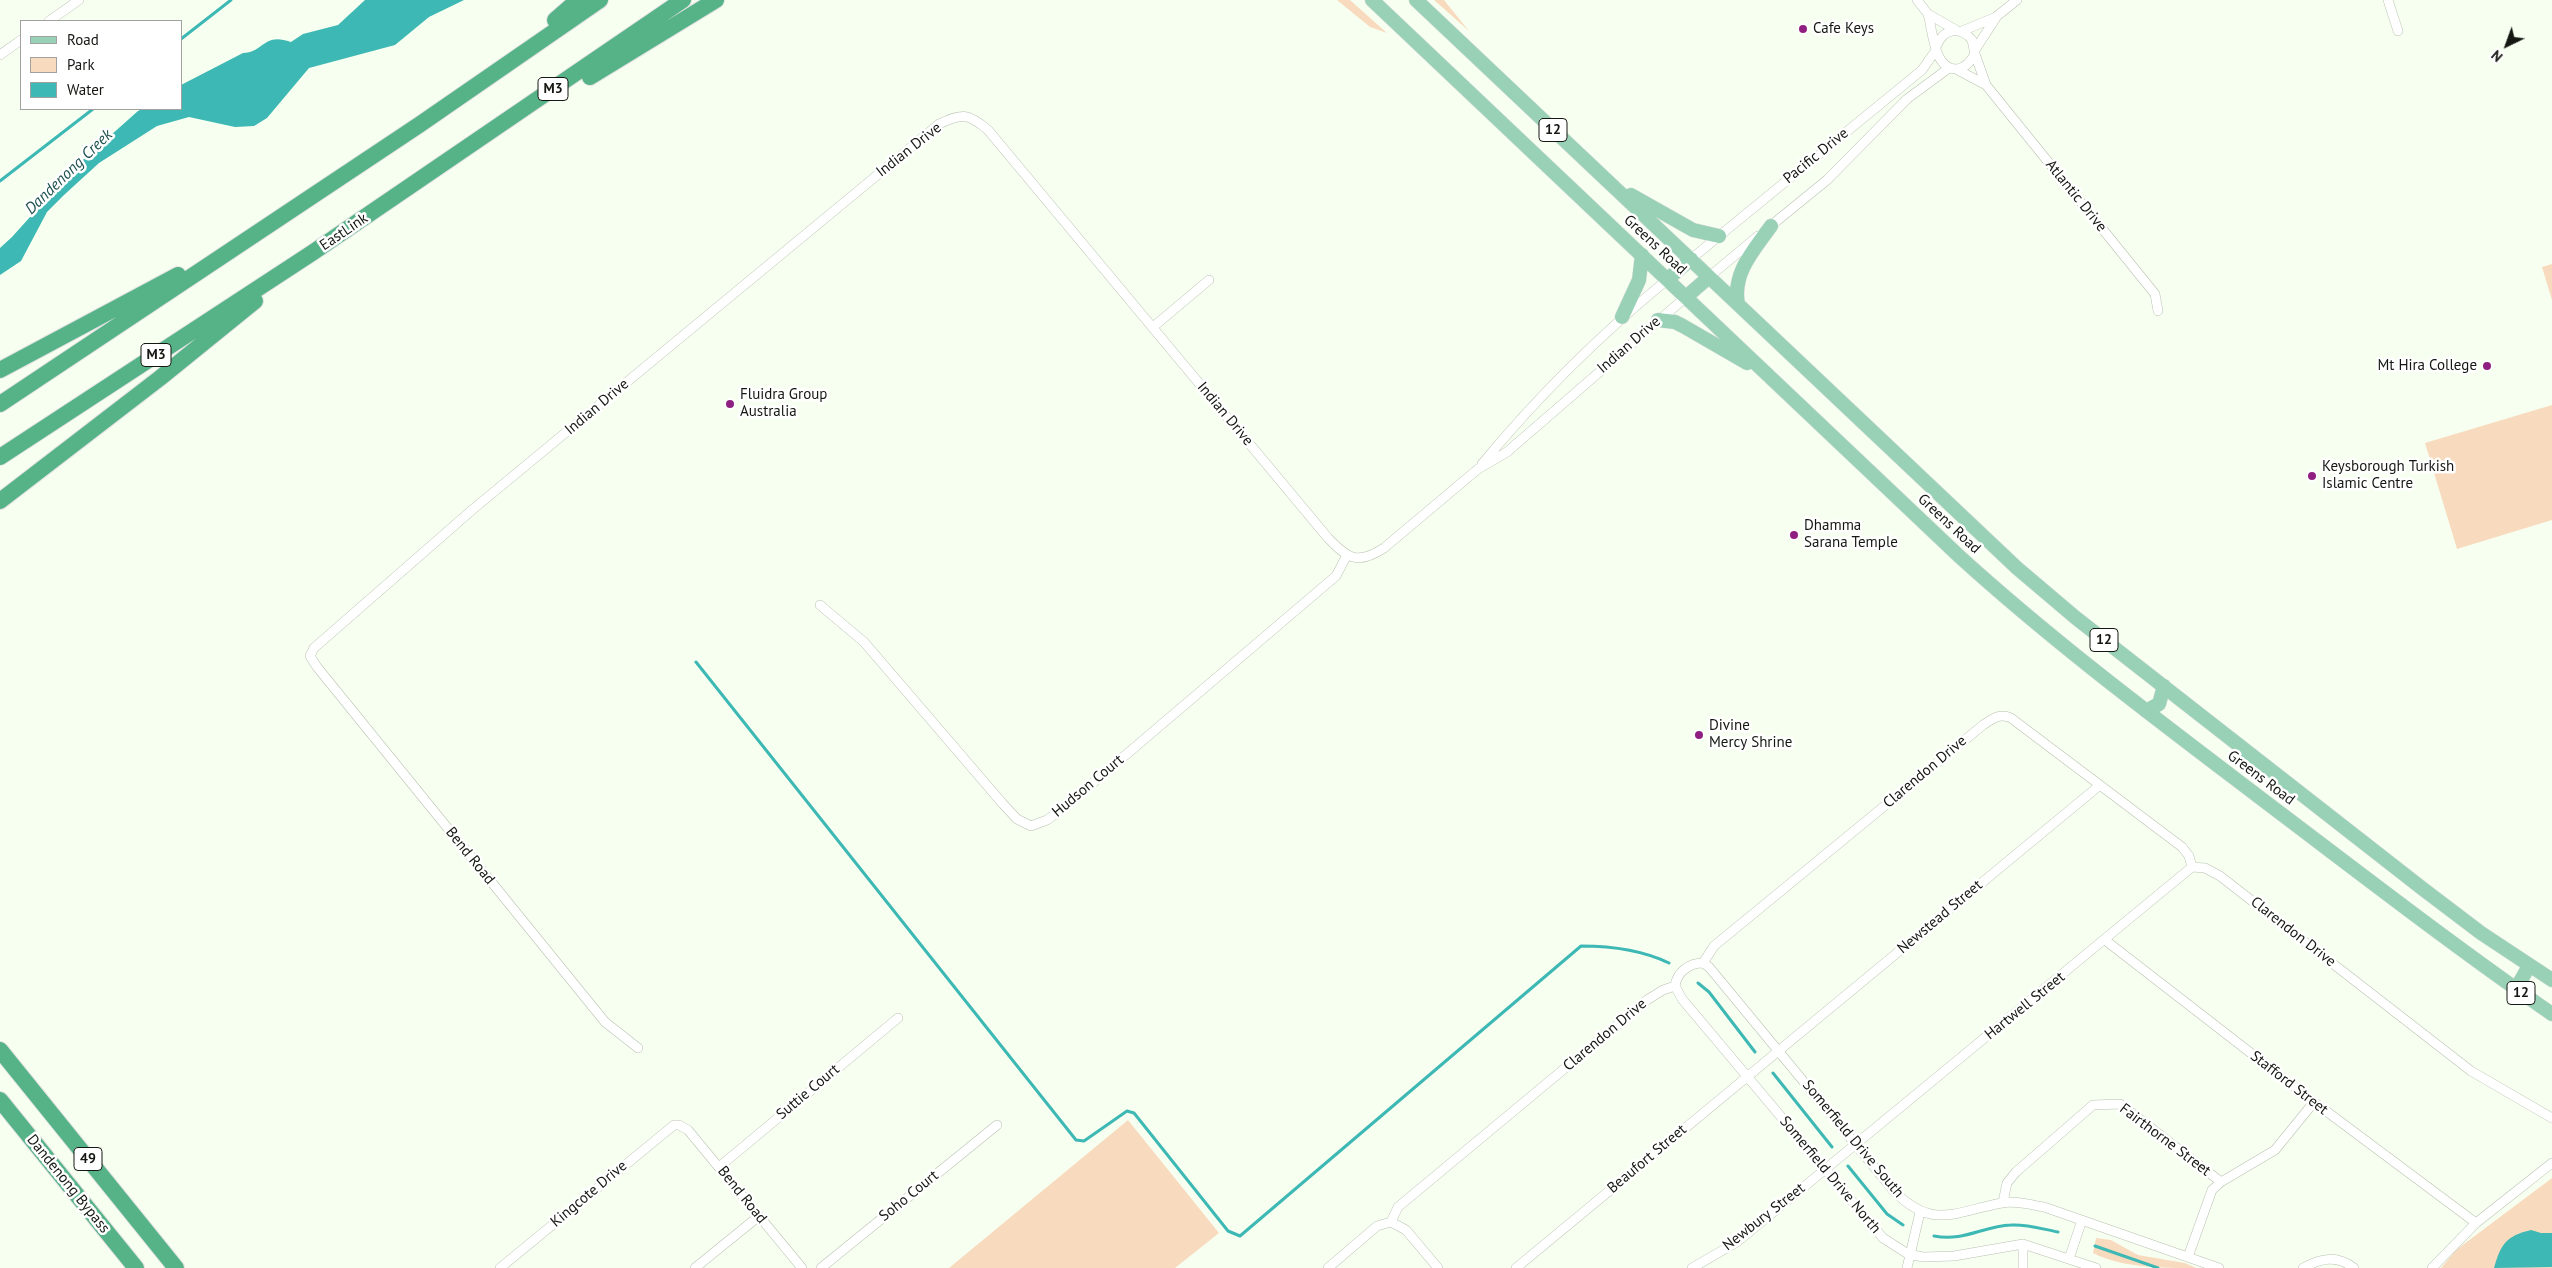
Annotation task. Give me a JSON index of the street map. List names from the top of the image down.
{
  "streets": {
    "highway": [
      "M3",
      "EastLink",
      "49",
      "Dandenong Bypass"
    ],
    "main road": ["12", "Greens Road"],
    "street": [
      "Indian Drive",
      "Pacific Drive",
      "Atlantic Drive",
      "Clarendon Drive",
      "Hudson Court",
      "Bend Road",
      "Newstead Street",
      "Hartwell Street",
      "Stafford Street",
      "Suttie Court",
      "Somerfield Drive South",
      "Fairthorne Street",
      "Beaufort Street",
      "Somerfield Drive North",
      "Kingcote Drive",
      "Soho Court",
      "Newbury Street"
    ]
  },
  "crossings": [
    ["Indian Drive", "Greens Road"],
    ["Indian Drive", "Hudson Court"],
    ["Indian Drive", "Bend Road"],
    ["Pacific Drive", "Atlantic Drive"],
    ["Pacific Drive", "Greens Road"],
    ["Clarendon Drive", "Newstead Street"],
    ["Clarendon Drive", "Hartwell Street"],
    ["Clarendon Drive", "Somerfield Drive South"],
    ["Clarendon Drive", "Somerfield Drive North"],
    ["Bend Road", "Suttie Court"],
    ["Bend Road", "Kingcote Drive"],
    ["Newstead Street", "Somerfield Drive South"],
    ["Newstead Street", "Beaufort Street"],
    ["Hartwell Street", "Stafford Street"],
    ["Hartwell Street", "Somerfield Drive South"],
    ["Hartwell Street", "Newbury Street"],
    ["Somerfield Drive South", "Fairthorne Street"],
    ["Somerfield Drive South", "Beaufort Street"],
    ["Somerfield Drive South", "Newbury Street"],
    ["Beaufort Street", "Somerfield Drive North"],
    ["Somerfield Drive North", "Newbury Street"]
  ],
  "water": ["Dandenong Creek"],
  "places": [
    "Cafe Keys",
    "Mt Hira College",
    "Fluidra Group Australia",
    "Keysborough Turkish Islamic Centre",
    "Dhamma Sarana Temple",
    "Divine Mercy Shrine"
  ],
  "legend": ["Road", "Park", "Water"],
  "north": "bottom left"
}
